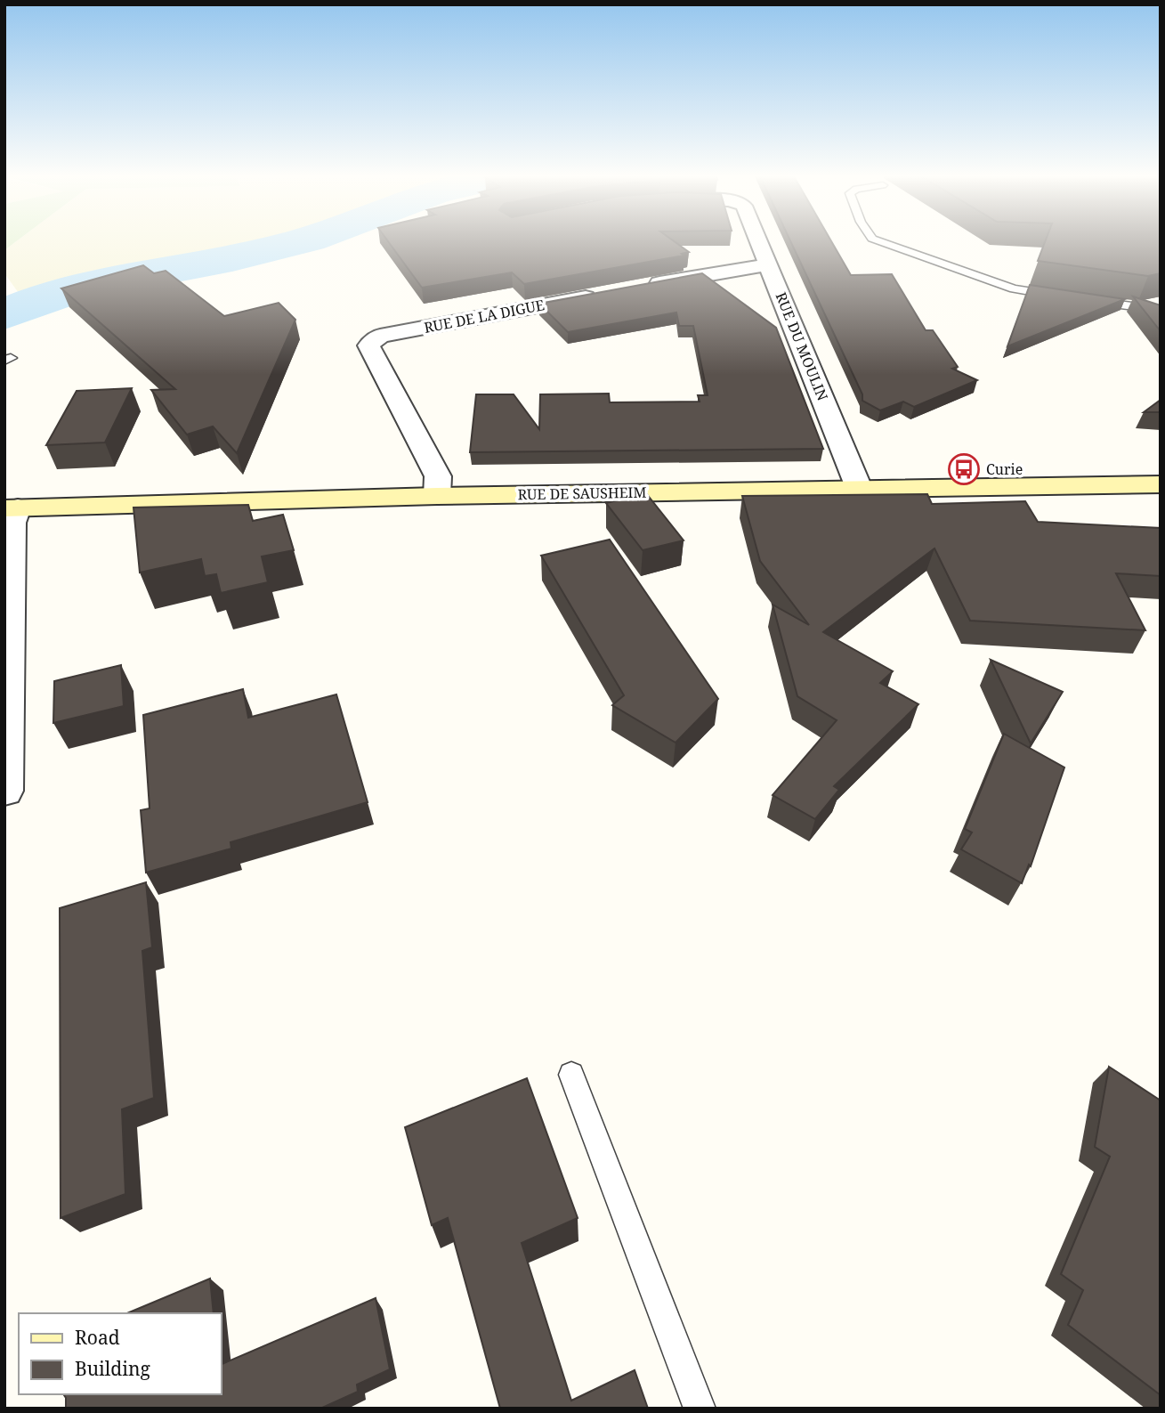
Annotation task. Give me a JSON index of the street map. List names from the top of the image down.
{
  "streets": {
    "main road": ["RUE DE SAUSHEIM"],
    "street": ["RUE DE LA DIGUE", "RUE DU MOULIN"]
  },
  "crossings": [
    ["RUE DE LA DIGUE", "RUE DE SAUSHEIM"],
    ["RUE DU MOULIN", "RUE DE SAUSHEIM"]
  ],
  "places": {
    "bus stop": ["Curie"]
  },
  "legend": ["Road", "Building"]
}
